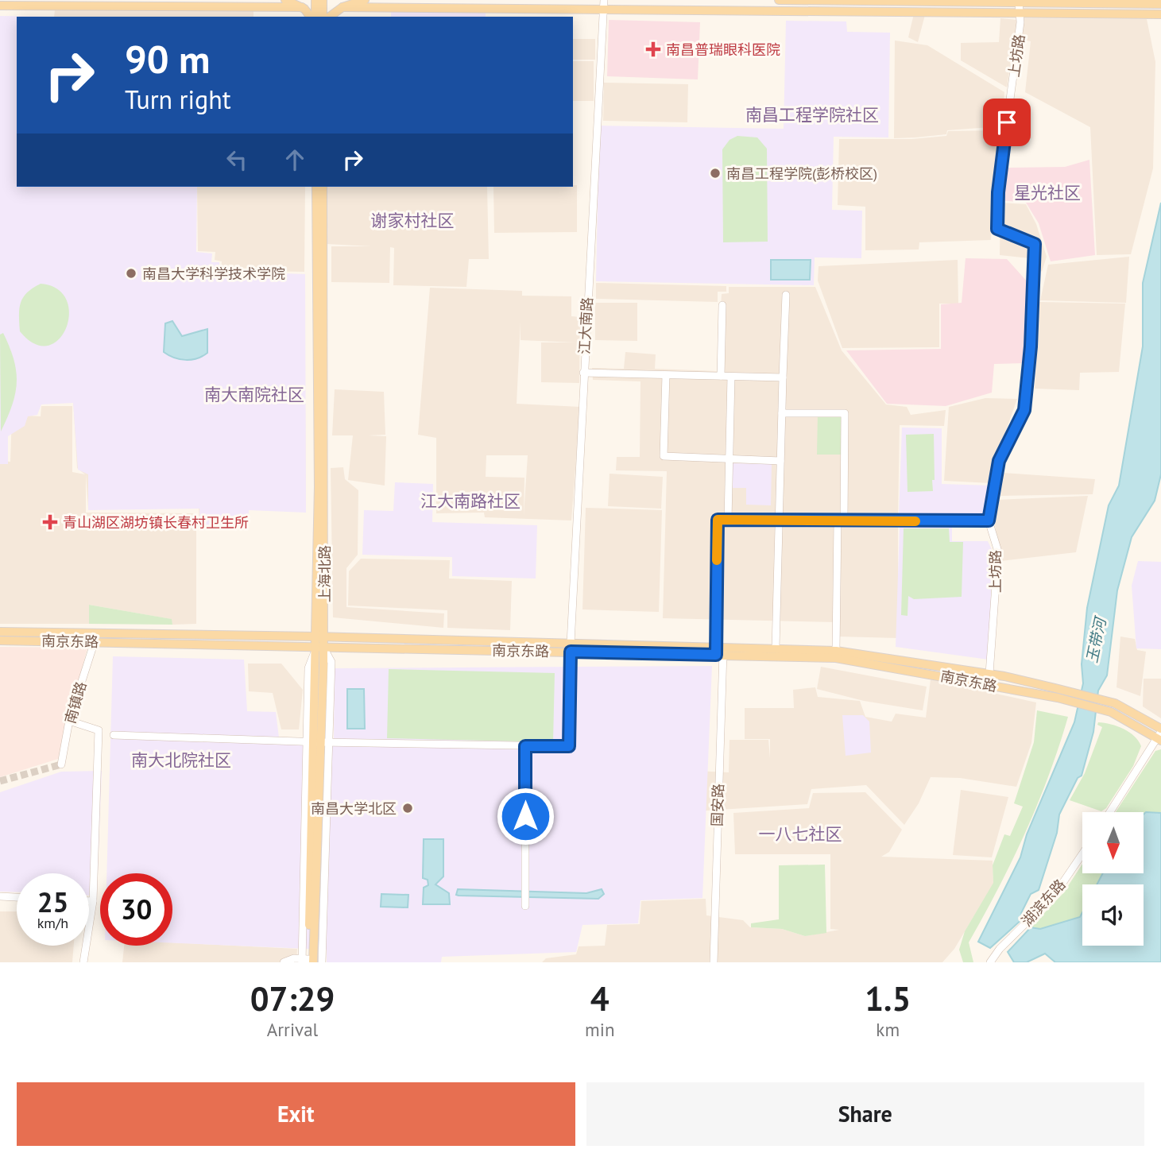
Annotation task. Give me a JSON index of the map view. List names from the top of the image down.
{
  "streets": {
    "main road": ["上海北路", "南京东路"],
    "street": [
      "上坊路",
      "江大南路",
      "南镇路",
      "国安路",
      "湖滨东路"
    ]
  },
  "crossings": [
    ["上坊路", "南京东路"],
    ["江大南路", "南京东路"],
    ["上海北路", "南京东路"],
    ["南京东路", "南镇路"],
    ["南京东路", "国安路"]
  ],
  "districts": [
    "南昌工程学院社区",
    "星光社区",
    "谢家村社区",
    "南大南院社区",
    "江大南路社区",
    "南大北院社区",
    "一八七社区"
  ],
  "water": ["玉带河"],
  "places": {
    "health": ["南昌普瑞眼科医院", "青山湖区湖坊镇长春村卫生所"],
    "other": ["南昌工程学院(彭桥校区)", "南昌大学科学技术学院", "南昌大学北区"]
  },
  "north": "bottom",
  "page": {
    "turn": ["90 m", "Turn right"],
    "speed": "25 km/h",
    "limit": "30",
    "eta": [
      "07:29",
      "Arrival",
      "4",
      "min",
      "1.5",
      "km"
    ],
    "buttons": ["Exit", "Share"]
  }
}
